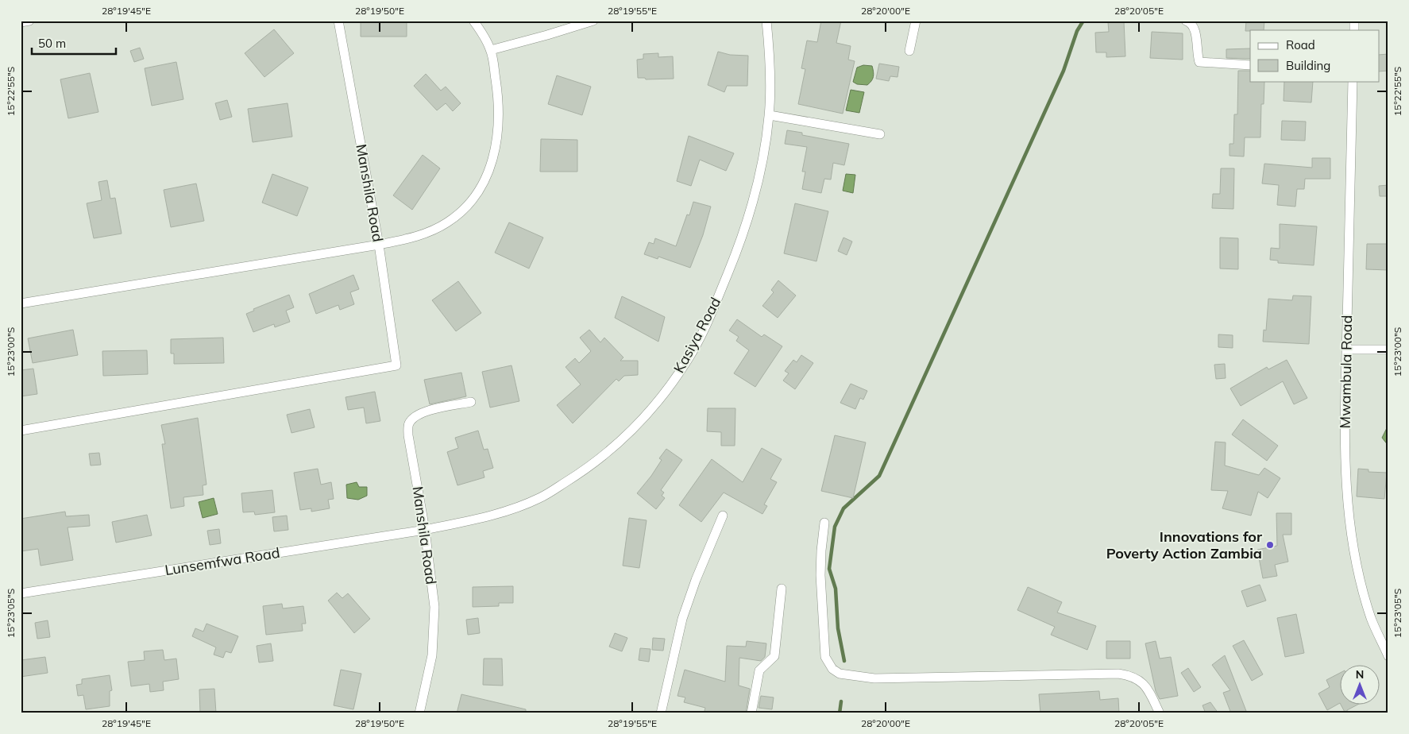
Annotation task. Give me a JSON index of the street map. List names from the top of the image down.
{
  "streets": {
    "street": [
      "Manshila Road",
      "Kasiya Road",
      "Mwambula Road",
      "Lunsemfwa Road"
    ]
  },
  "crossings": [
    ["Manshila Road", "Kasiya Road"],
    ["Manshila Road", "Lunsemfwa Road"],
    ["Kasiya Road", "Lunsemfwa Road"]
  ],
  "places": ["Innovations for Poverty Action Zambia"],
  "legend": ["Road", "Building"],
  "scale_bar": "50 m",
  "north": "top",
  "coordinates": [
    "28°19'45\"E",
    "28°19'50\"E",
    "28°19'55\"E",
    "28°20'00\"E",
    "28°20'05\"E",
    "15°22'55\"S",
    "15°23'00\"S",
    "15°23'05\"S"
  ]
}
